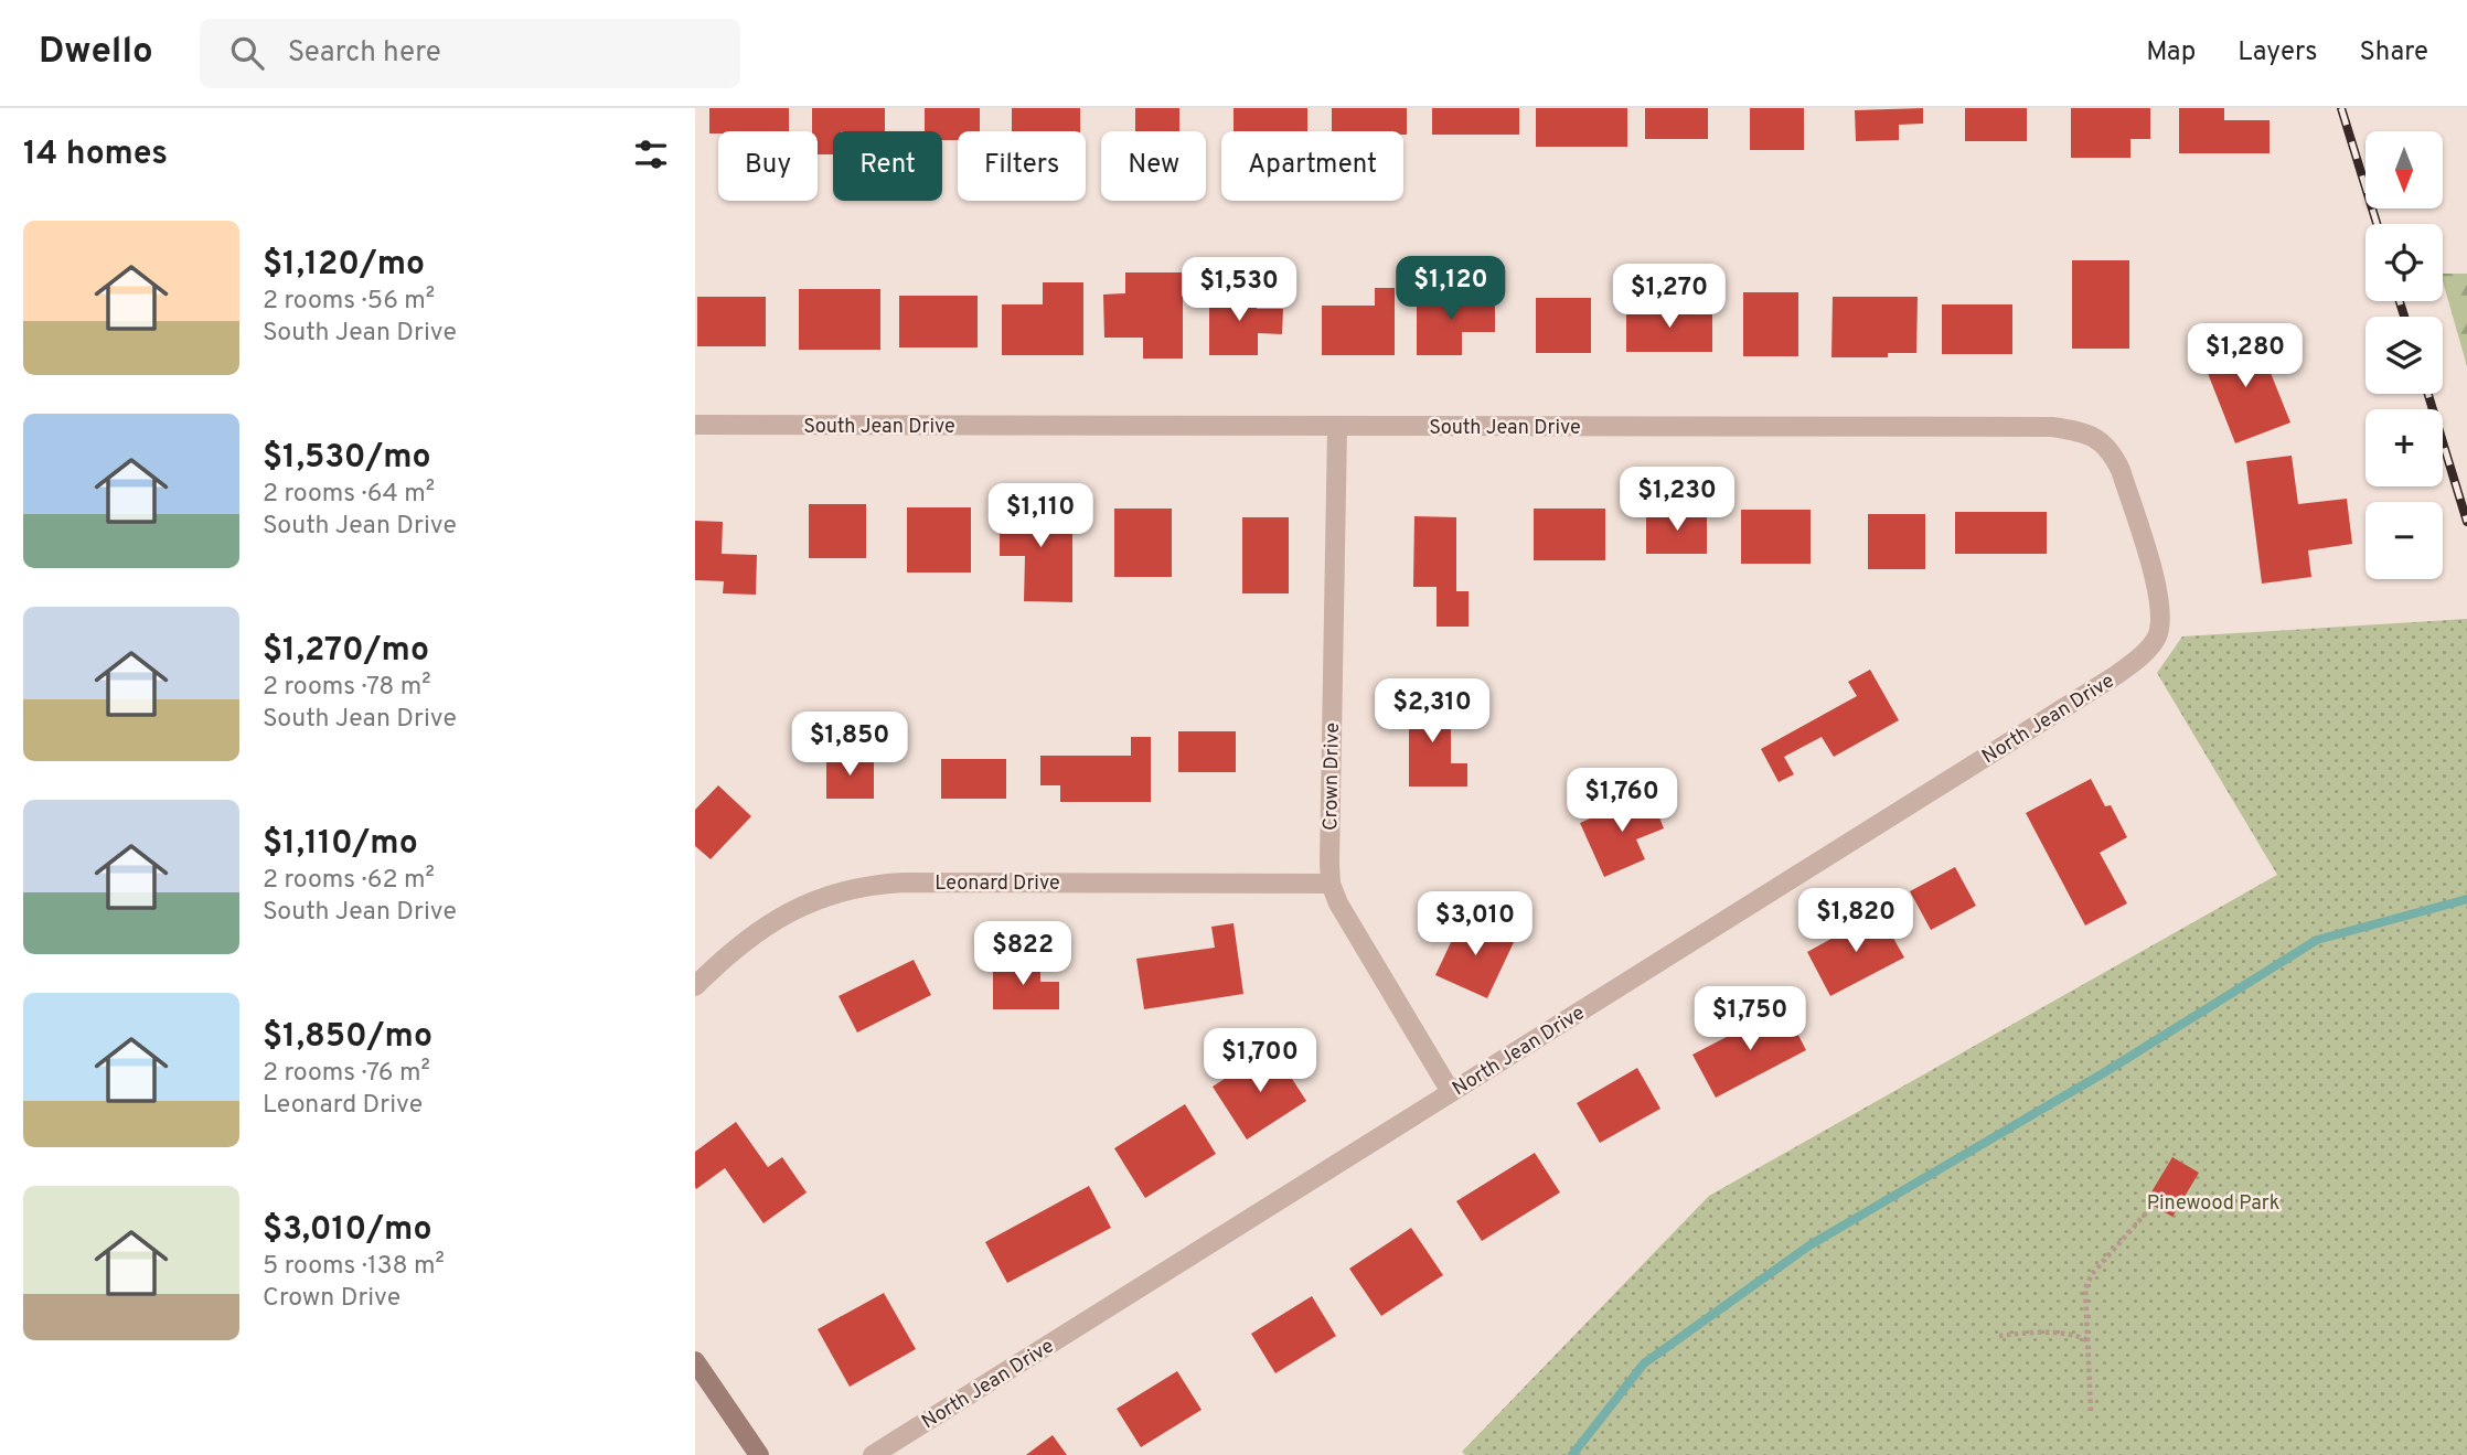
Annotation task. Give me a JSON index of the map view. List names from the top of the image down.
{
  "streets": {
    "street": [
      "South Jean Drive",
      "North Jean Drive",
      "Crown Drive",
      "Leonard Drive"
    ]
  },
  "crossings": [
    ["South Jean Drive", "North Jean Drive"],
    ["South Jean Drive", "Crown Drive"],
    ["North Jean Drive", "Crown Drive"],
    ["Crown Drive", "Leonard Drive"]
  ],
  "parks": ["Pinewood Park"],
  "north": "bottom",
  "page": {
    "header": "Dwello",
    "search": "Search here",
    "nav": ["Map", "Layers", "Share"],
    "heading": "14 homes",
    "map_buttons": ["+", "−"],
    "chip": [
      "Buy",
      "Rent",
      "Filters",
      "New",
      "Apartment"
    ],
    "list": [
      {
        "name": "$1,120/mo",
        "note": "2 rooms · 56 m² · South Jean Drive"
      },
      {
        "name": "$1,530/mo",
        "note": "2 rooms · 64 m² · South Jean Drive"
      },
      {
        "name": "$1,270/mo",
        "note": "2 rooms · 78 m² · South Jean Drive"
      },
      {
        "name": "$1,110/mo",
        "note": "2 rooms · 62 m² · South Jean Drive"
      },
      {
        "name": "$1,850/mo",
        "note": "2 rooms · 76 m² · Leonard Drive"
      },
      {
        "name": "$3,010/mo",
        "note": "5 rooms · 138 m² · Crown Drive"
      }
    ],
    "price": [
      "$1,120",
      "$1,530",
      "$1,270",
      "$1,280",
      "$1,230",
      "$1,110",
      "$2,310",
      "$1,850",
      "$1,760",
      "$1,820",
      "$3,010",
      "$822",
      "$1,750",
      "$1,700"
    ]
  }
}
